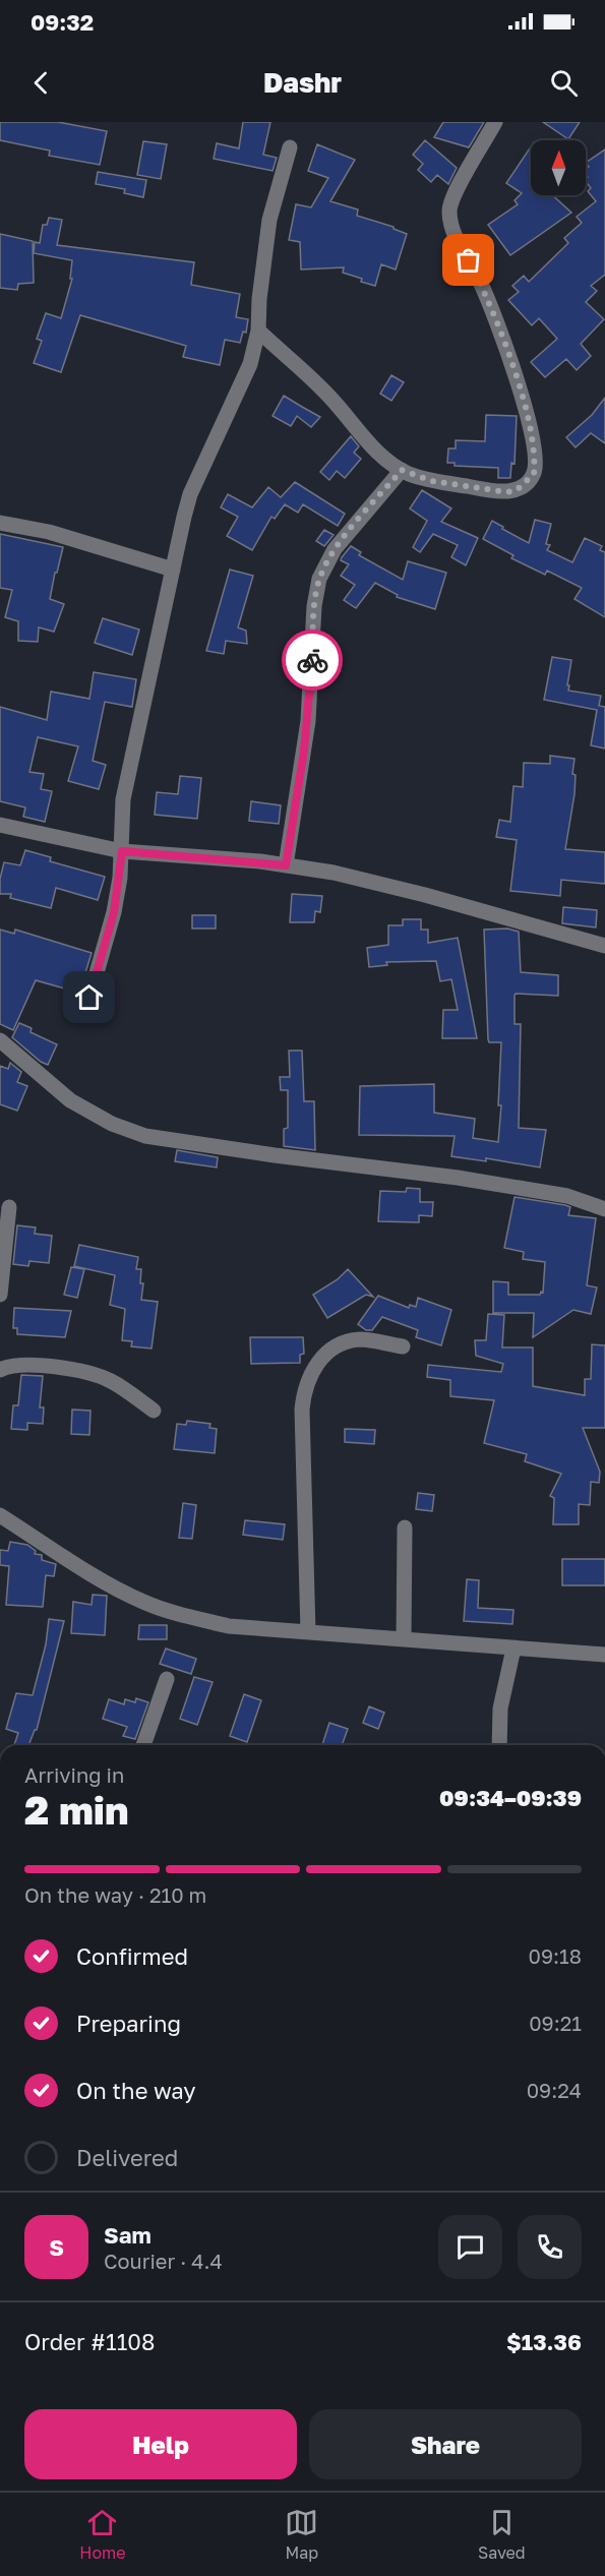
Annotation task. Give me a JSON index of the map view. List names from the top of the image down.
{
  "north": "top",
  "page": {
    "status": "09:32",
    "header": "Dashr",
    "heading": ["2 min", "Arriving in", "09:34–09:39"],
    "panel": [
      "Sam",
      "Courier · 4.4",
      "Order #1108",
      "$13.36"
    ],
    "bar": "On the way · 210 m",
    "list": [
      ["Confirmed", "09:18"],
      ["Preparing", "09:21"],
      ["On the way", "09:24"],
      "Delivered"
    ],
    "round": "S",
    "buttons": ["Help", "Share"],
    "tabs": ["Home", "Map", "Saved"]
  }
}
